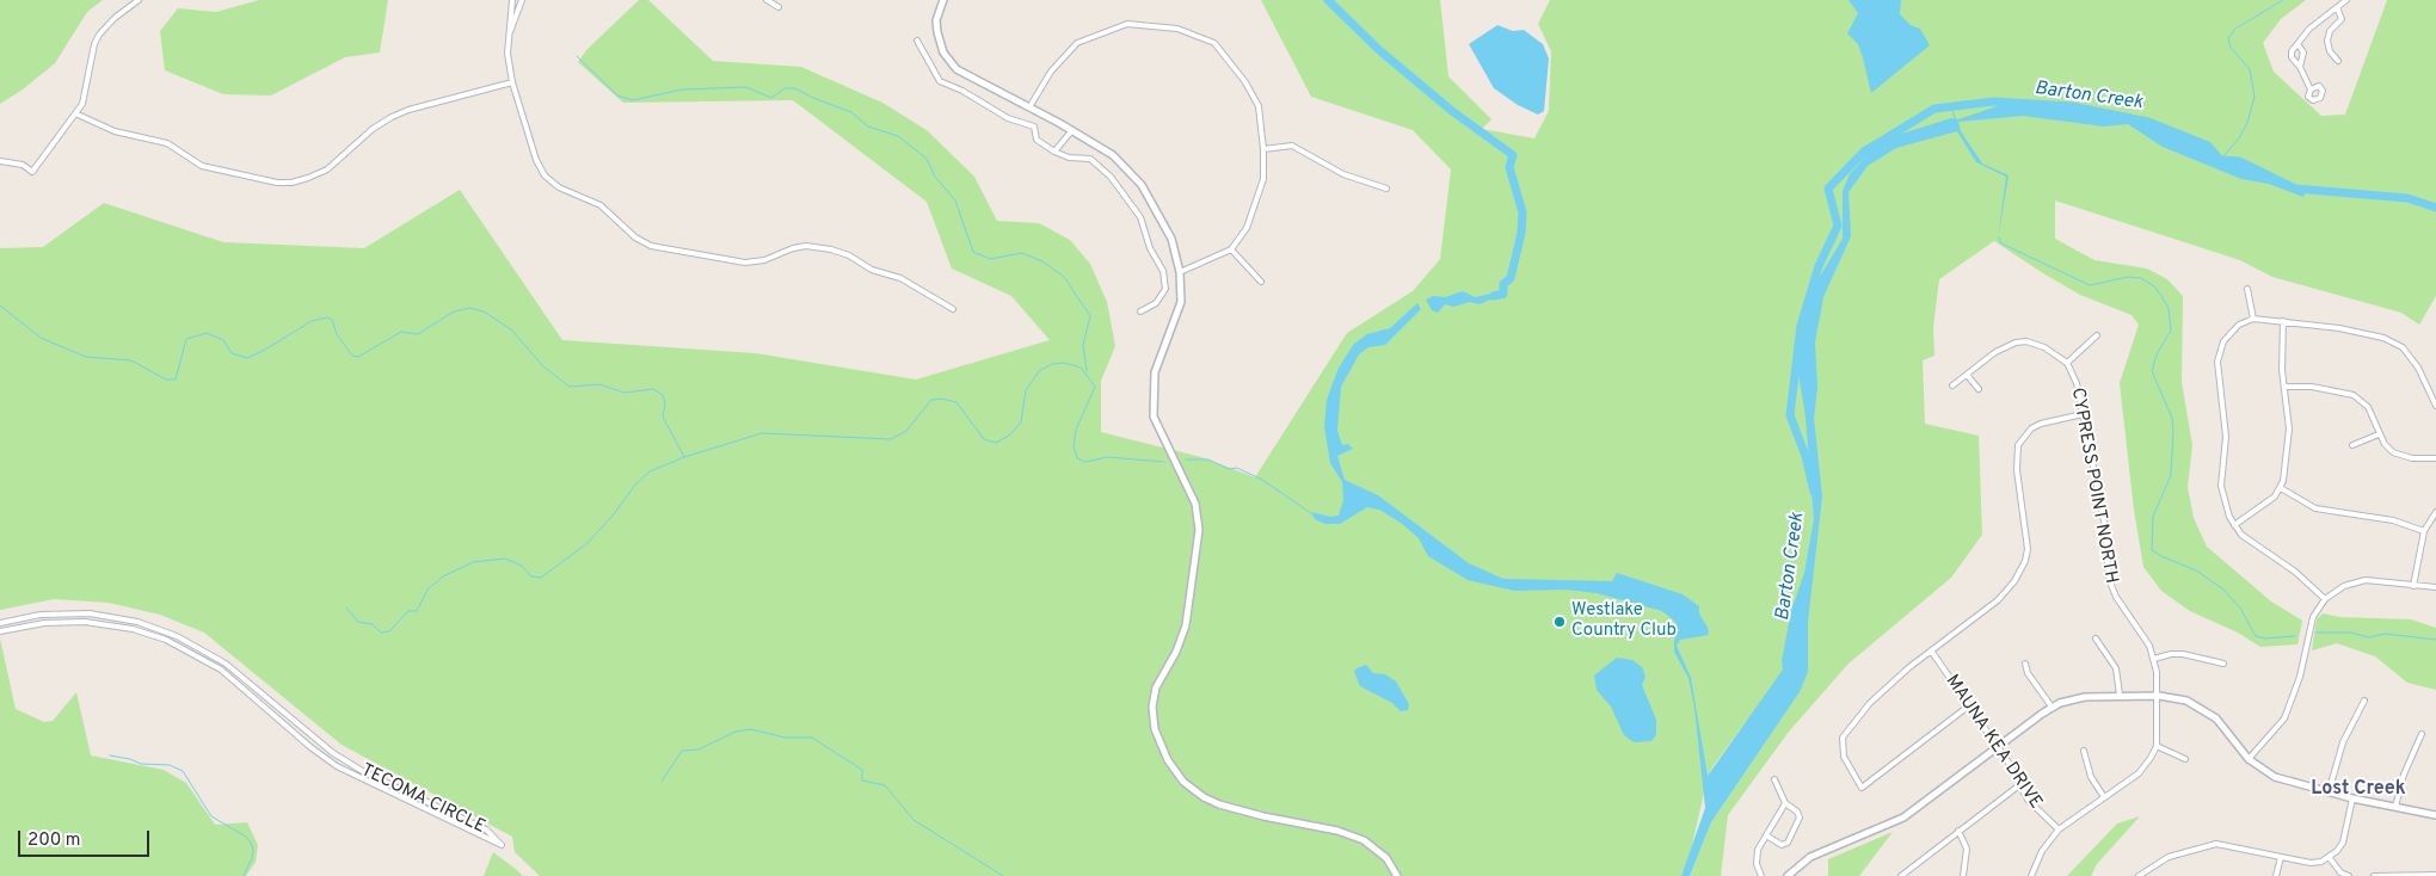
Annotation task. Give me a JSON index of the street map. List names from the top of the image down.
{
  "streets": {
    "street": ["CYPRESS POINT NORTH", "MAUNA KEA DRIVE", "TECOMA CIRCLE"]
  },
  "districts": ["Lost Creek"],
  "water": ["Barton Creek"],
  "places": ["Westlake Country Club"],
  "scale_bar": "200 m"
}
